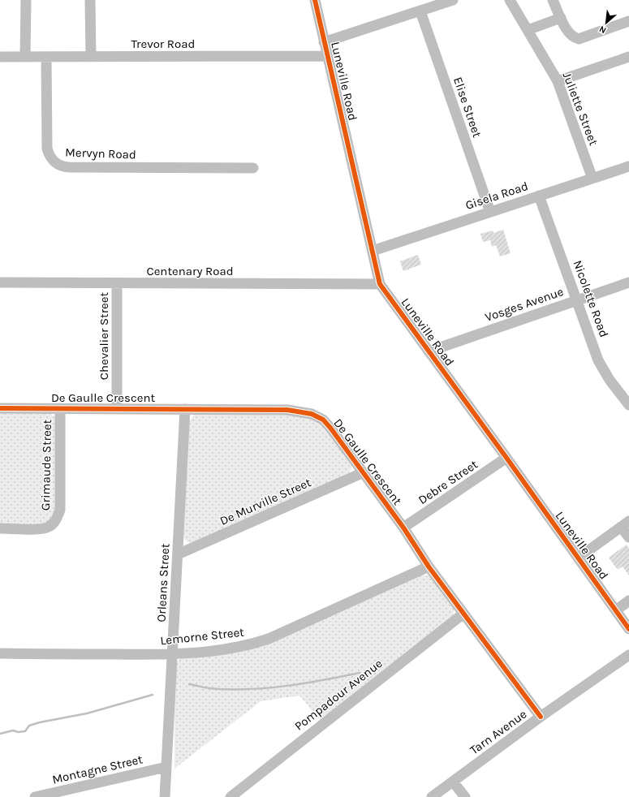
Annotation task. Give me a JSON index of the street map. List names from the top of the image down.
{
  "streets": {
    "street": [
      "Trevor Road",
      "Luneville Road",
      "Elise Street",
      "Juliette Street",
      "Mervyn Road",
      "Gisela Road",
      "Centenary Road",
      "Nicolette Road",
      "Vosges Avenue",
      "Chevalier Street",
      "De Gaulle Crescent",
      "Grimaude Street",
      "Debre Street",
      "De Murville Street",
      "Orleans Street",
      "Lemorne Street",
      "Pompadour Avenue",
      "Tarn Avenue",
      "Montagne Street"
    ]
  },
  "crossings": [
    ["Trevor Road", "Luneville Road"],
    ["Trevor Road", "Mervyn Road"],
    ["Luneville Road", "Gisela Road"],
    ["Luneville Road", "Centenary Road"],
    ["Luneville Road", "Vosges Avenue"],
    ["Luneville Road", "Debre Street"],
    ["Elise Street", "Gisela Road"],
    ["Juliette Street", "Gisela Road"],
    ["Gisela Road", "Nicolette Road"],
    ["Centenary Road", "Chevalier Street"],
    ["Nicolette Road", "Vosges Avenue"],
    ["Chevalier Street", "De Gaulle Crescent"],
    ["De Gaulle Crescent", "Grimaude Street"],
    ["De Gaulle Crescent", "Debre Street"],
    ["De Gaulle Crescent", "De Murville Street"],
    ["De Gaulle Crescent", "Orleans Street"],
    ["De Gaulle Crescent", "Lemorne Street"],
    ["De Gaulle Crescent", "Pompadour Avenue"],
    ["De Gaulle Crescent", "Tarn Avenue"],
    ["De Murville Street", "Orleans Street"],
    ["Orleans Street", "Lemorne Street"],
    ["Orleans Street", "Montagne Street"]
  ],
  "north": "bottom left"
}
